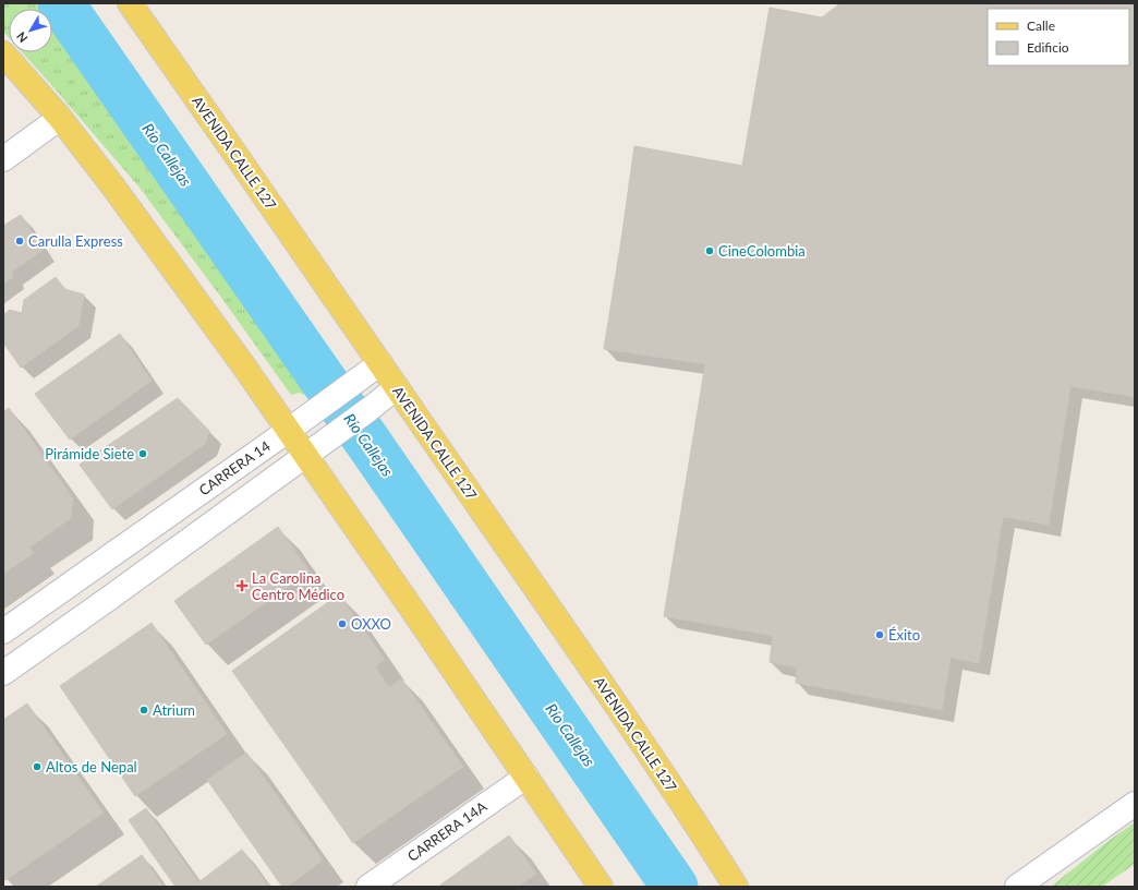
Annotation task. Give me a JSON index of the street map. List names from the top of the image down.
{
  "streets": {
    "main road": ["AVENIDA CALLE 127"],
    "street": ["CARRERA 14", "CARRERA 14A"]
  },
  "crossings": [
    ["AVENIDA CALLE 127", "CARRERA 14"]
  ],
  "water": ["Río Callejas"],
  "places": {
    "other": [
      "Carulla Express",
      "CineColombia",
      "Pirámide Siete",
      "OXXO",
      "Éxito",
      "Atrium",
      "Altos de Nepal"
    ],
    "health": ["La Carolina Centro Médico"]
  },
  "legend": ["Calle", "Edificio"],
  "north": "bottom left"
}
